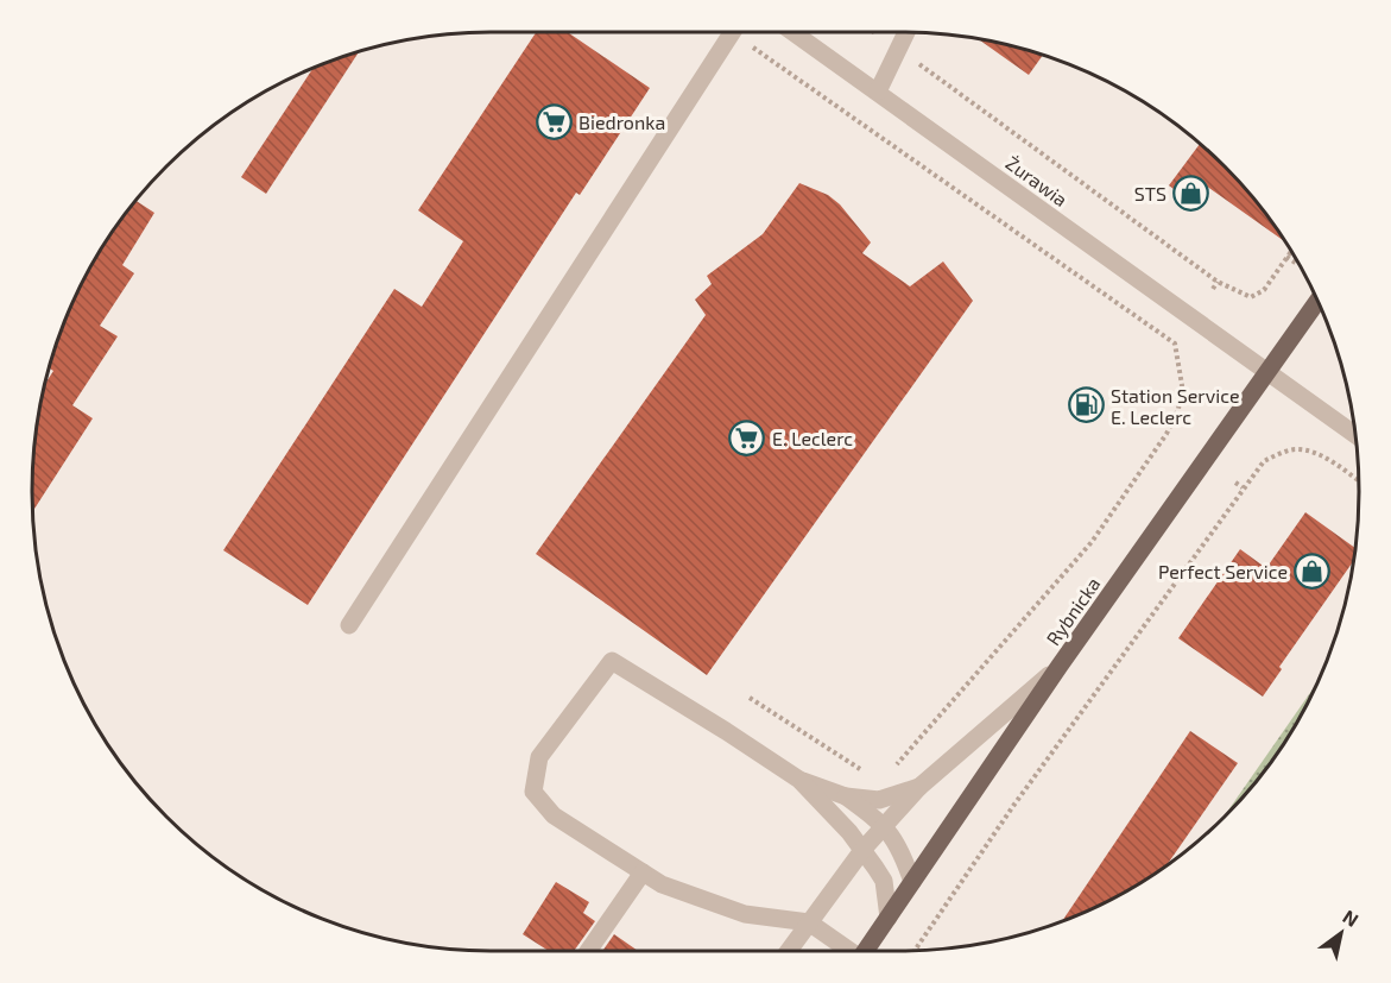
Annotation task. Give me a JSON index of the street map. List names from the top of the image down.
{
  "streets": {
    "main road": ["Rybnicka"],
    "street": ["Żurawia"]
  },
  "crossings": [
    ["Żurawia", "Rybnicka"]
  ],
  "places": {
    "supermarket": ["Biedronka", "E. Leclerc"],
    "shop": ["STS", "Perfect Service"],
    "fuel station": ["Station Service E. Leclerc"]
  },
  "north": "top right"
}
